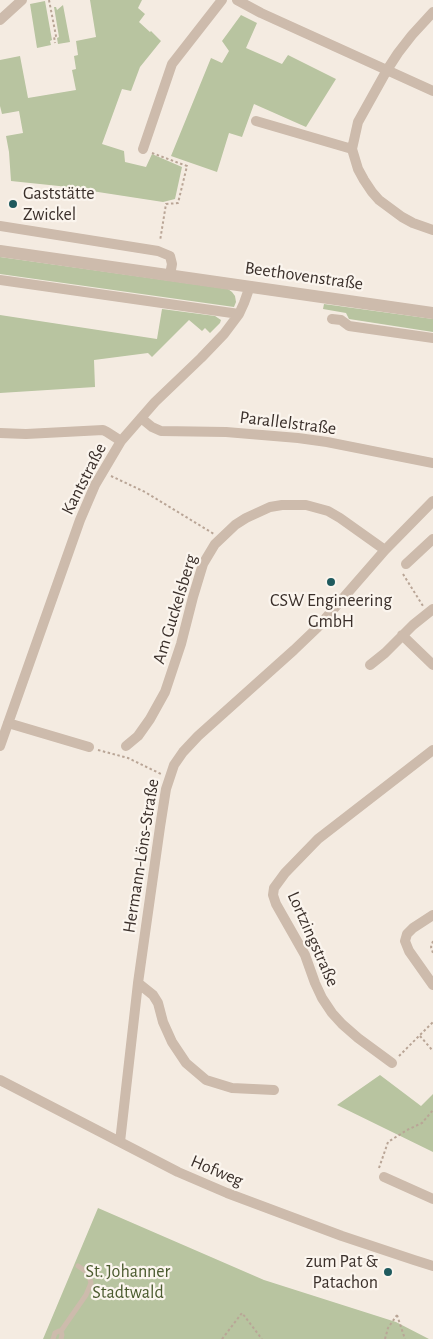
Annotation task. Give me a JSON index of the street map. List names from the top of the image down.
{
  "streets": {
    "street": [
      "Beethovenstraße",
      "Parallelstraße",
      "Kantstraße",
      "Am Guckelsberg",
      "Hermann-Löns-Straße",
      "Lortzingstraße",
      "Hofweg"
    ]
  },
  "crossings": [
    ["Beethovenstraße", "Kantstraße"],
    ["Parallelstraße", "Kantstraße"],
    ["Am Guckelsberg", "Hermann-Löns-Straße"],
    ["Hermann-Löns-Straße", "Hofweg"]
  ],
  "parks": ["St. Johanner Stadtwald"],
  "places": ["Gaststätte Zwickel", "CSW Engineering GmbH", "zum Pat & Patachon"]
}
